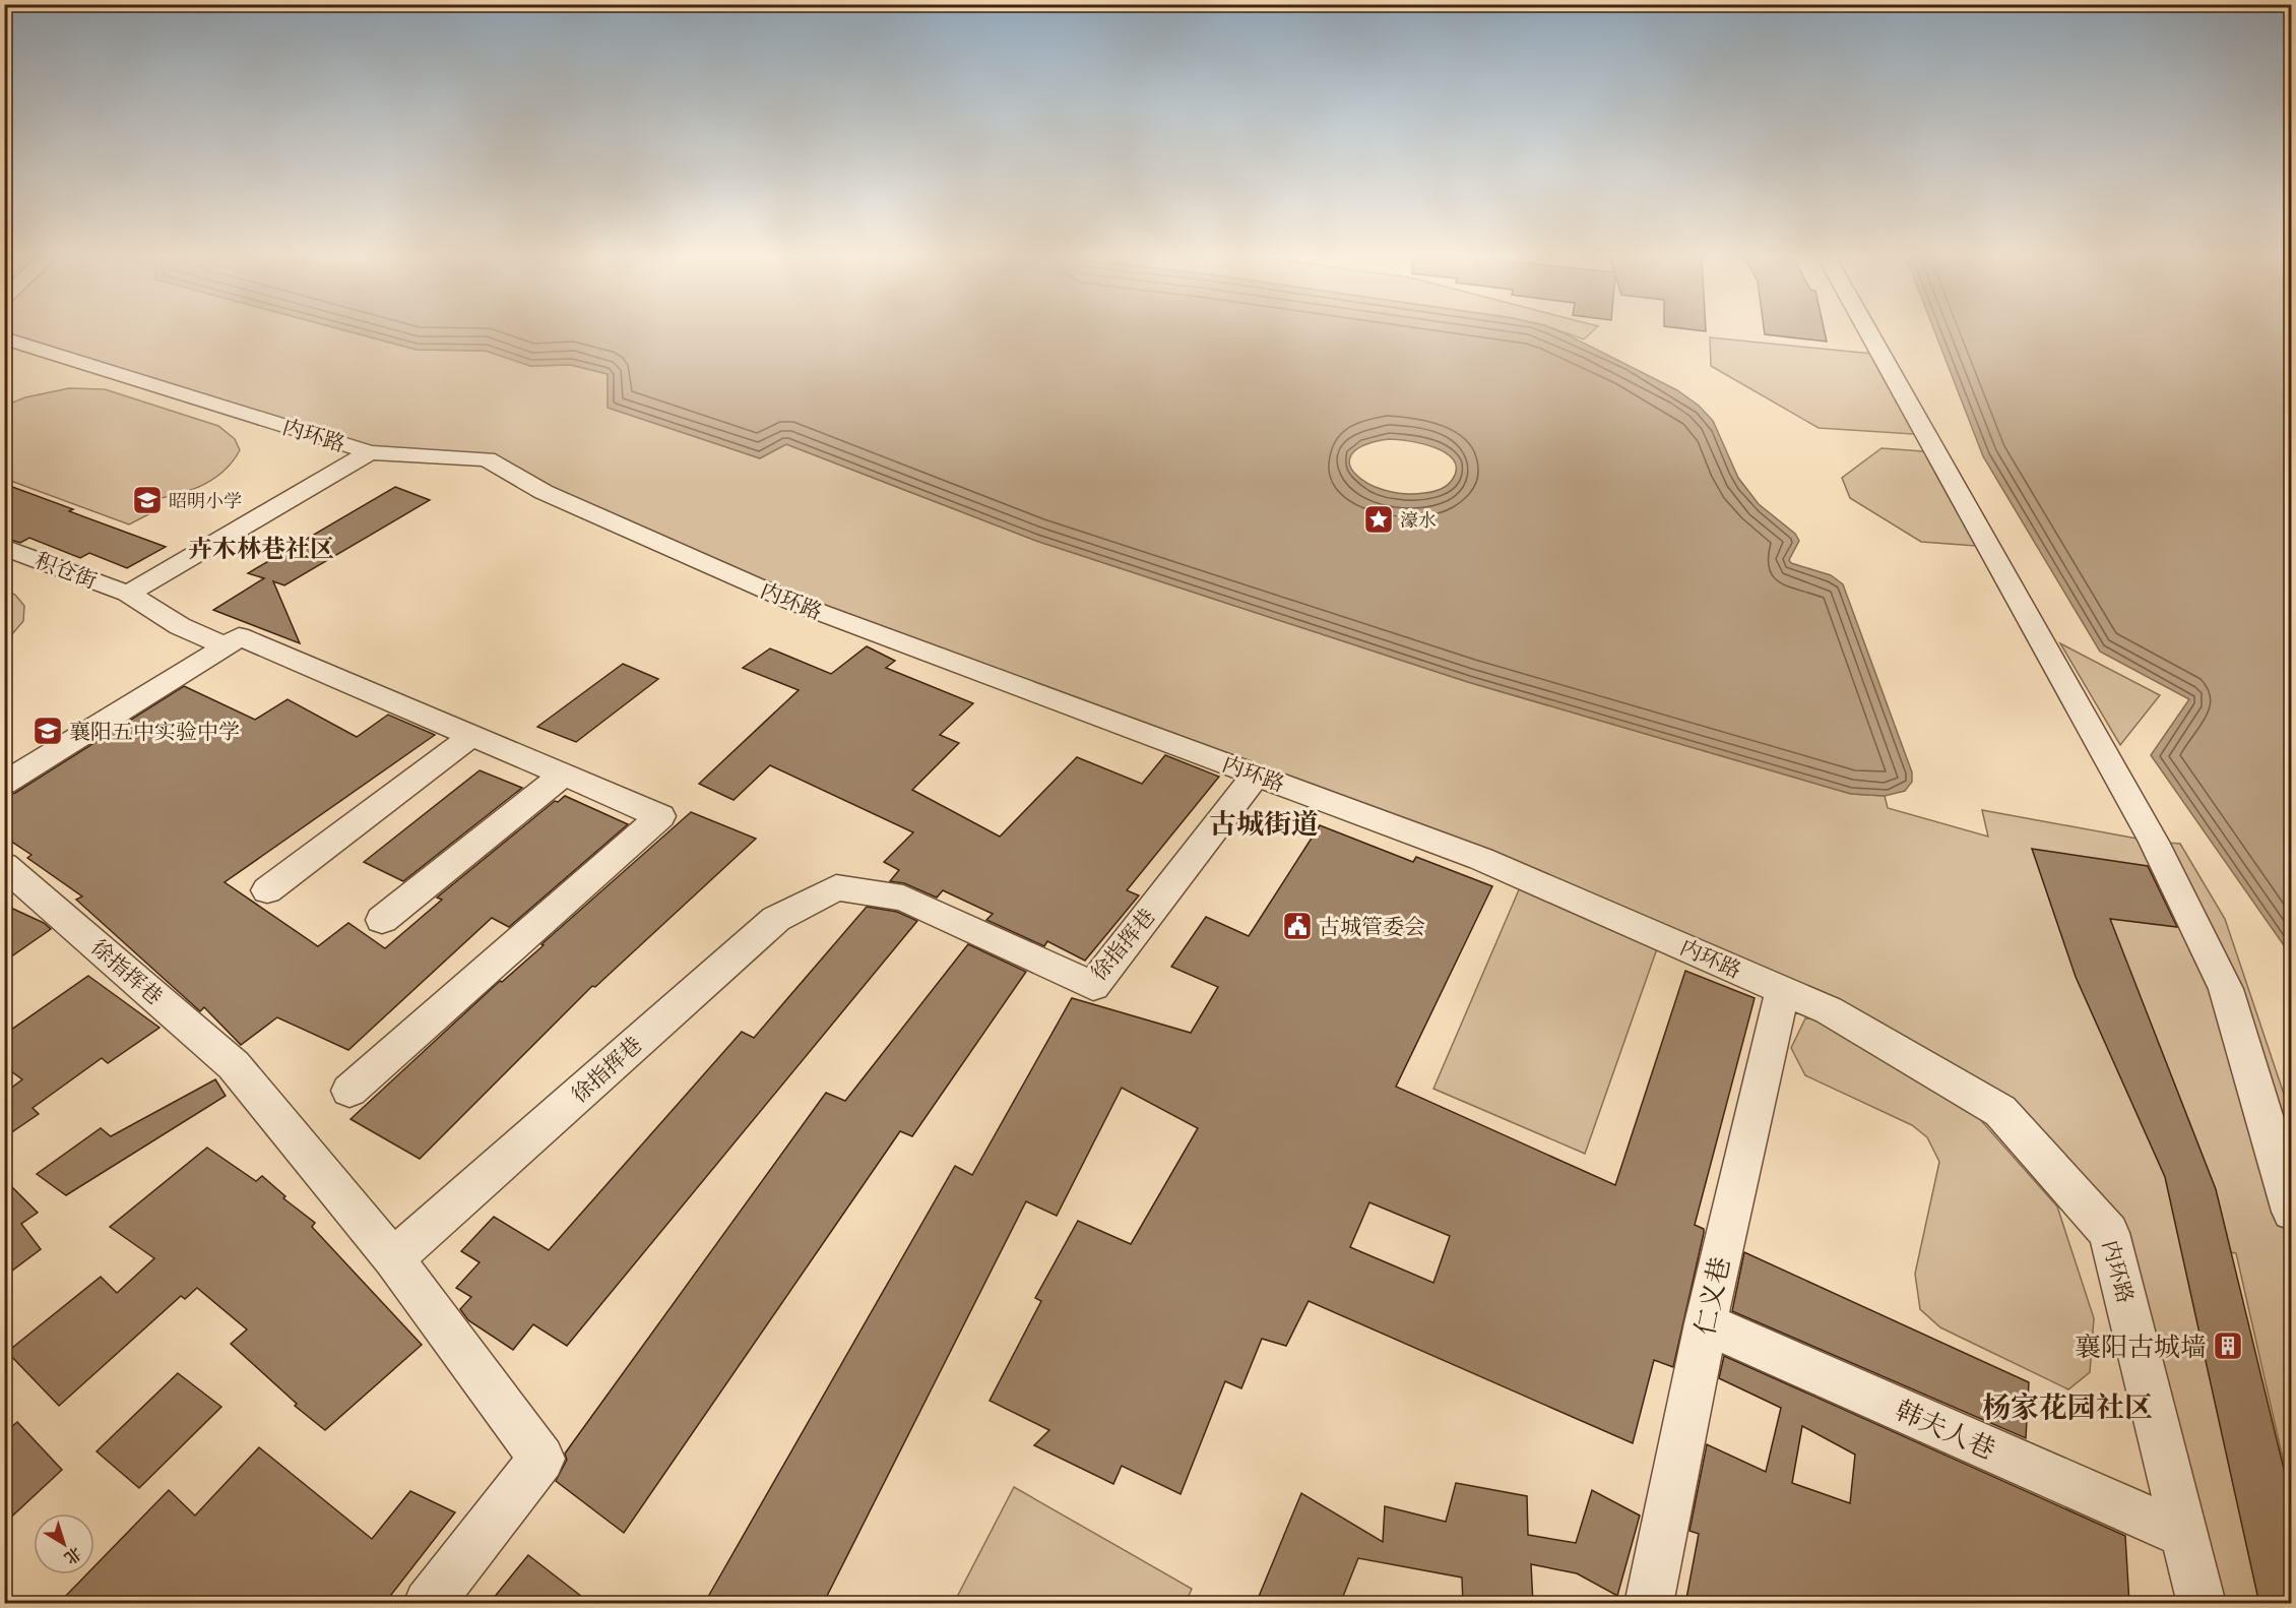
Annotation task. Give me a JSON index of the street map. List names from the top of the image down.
{
  "streets": {
    "street": [
      "内环路",
      "积仓街",
      "徐指挥巷",
      "仁义巷",
      "韩夫人巷"
    ]
  },
  "crossings": [
    ["内环路", "徐指挥巷"],
    ["内环路", "仁义巷"],
    ["内环路", "韩夫人巷"],
    ["仁义巷", "韩夫人巷"]
  ],
  "districts": ["卉木林巷社区", "古城街道", "杨家花园社区"],
  "places": {
    "school or university": ["昭明小学", "襄阳五中实验中学"],
    "place": ["濠水"],
    "public building": ["古城管委会"],
    "building": ["襄阳古城墙"]
  },
  "north": "bottom right"
}
